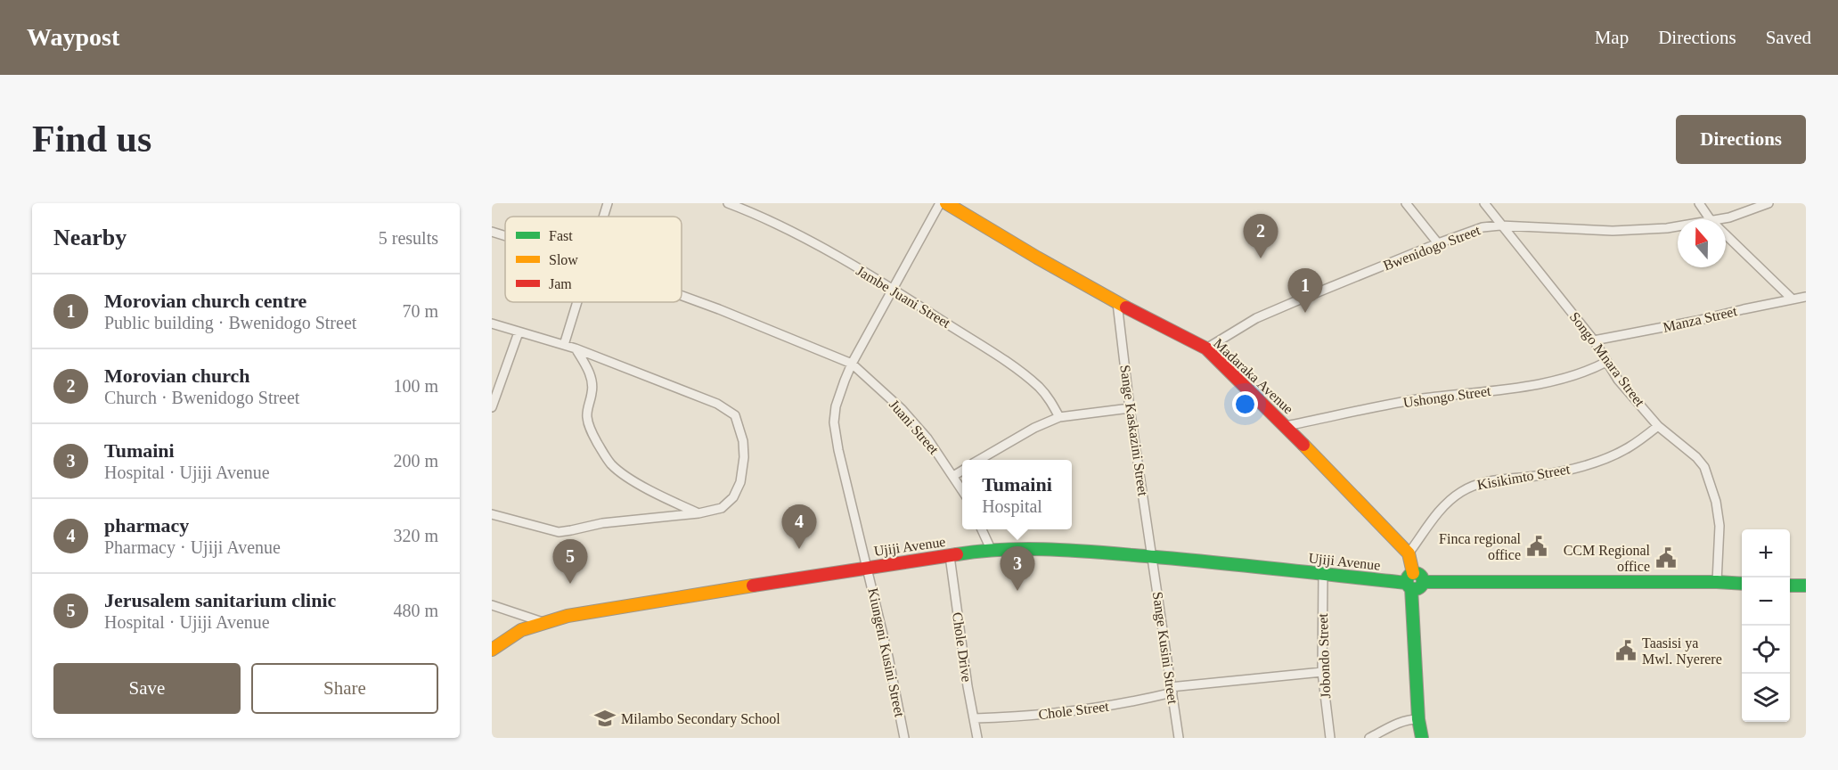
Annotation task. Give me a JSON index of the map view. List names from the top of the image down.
{
  "streets": {
    "main road": ["Madaraka Avenue", "Ujiji Avenue"],
    "street": [
      "Bwenidogo Street",
      "Jambe Juani Street",
      "Manza Street",
      "Songo Mnara Street",
      "Ushongo Street",
      "Juani Street",
      "Sange Kaskazini Street",
      "Kisikimto Street",
      "Chole Drive",
      "Sange Kusini Street",
      "Kiungeni Kusini Street",
      "Jobondo Street",
      "Chole Street"
    ]
  },
  "crossings": [
    ["Bwenidogo Street", "Songo Mnara Street"],
    ["Bwenidogo Street", "Madaraka Avenue"],
    ["Jambe Juani Street", "Kiungeni Kusini Street"],
    ["Manza Street", "Songo Mnara Street"],
    ["Songo Mnara Street", "Ushongo Street"],
    ["Songo Mnara Street", "Kisikimto Street"],
    ["Madaraka Avenue", "Ushongo Street"],
    ["Madaraka Avenue", "Sange Kaskazini Street"],
    ["Madaraka Avenue", "Kisikimto Street"],
    ["Juani Street", "Kiungeni Kusini Street"],
    ["Sange Kaskazini Street", "Ujiji Avenue"],
    ["Sange Kaskazini Street", "Sange Kusini Street"],
    ["Ujiji Avenue", "Chole Drive"],
    ["Ujiji Avenue", "Sange Kusini Street"],
    ["Ujiji Avenue", "Kiungeni Kusini Street"],
    ["Ujiji Avenue", "Jobondo Street"],
    ["Chole Drive", "Chole Street"],
    ["Sange Kusini Street", "Chole Street"],
    ["Jobondo Street", "Chole Street"]
  ],
  "places": {
    "public building": ["Finca regional office", "CCM Regional office", "Taasisi ya Mwl. Nyerere"],
    "school or university": ["Milambo Secondary School"]
  },
  "legend": ["Fast", "Slow", "Jam"],
  "north": "top",
  "page": {
    "header": "Waypost",
    "nav": ["Map", "Directions", "Saved"],
    "buttons": [
      "Directions",
      ["Save", "Share"]
    ],
    "title": "Find us",
    "heading": ["Nearby", "5 results"],
    "pins": [
      "2",
      "1",
      "4",
      "5",
      "3"
    ],
    "list": [
      {
        "mark": "1",
        "name": "Morovian church centre",
        "note": "Public building · Bwenidogo Street",
        "value": "70 m"
      },
      {
        "mark": "2",
        "name": "Morovian church",
        "note": "Church · Bwenidogo Street",
        "value": "100 m"
      },
      {
        "mark": "3",
        "name": "Tumaini",
        "note": "Hospital · Ujiji Avenue",
        "value": "200 m"
      },
      {
        "mark": "4",
        "name": "pharmacy",
        "note": "Pharmacy · Ujiji Avenue",
        "value": "320 m"
      },
      {
        "mark": "5",
        "name": "Jerusalem sanitarium clinic",
        "note": "Hospital · Ujiji Avenue",
        "value": "480 m"
      }
    ],
    "popup": ["Tumaini", "Hospital"],
    "map_buttons": ["+", "−"]
  }
}
